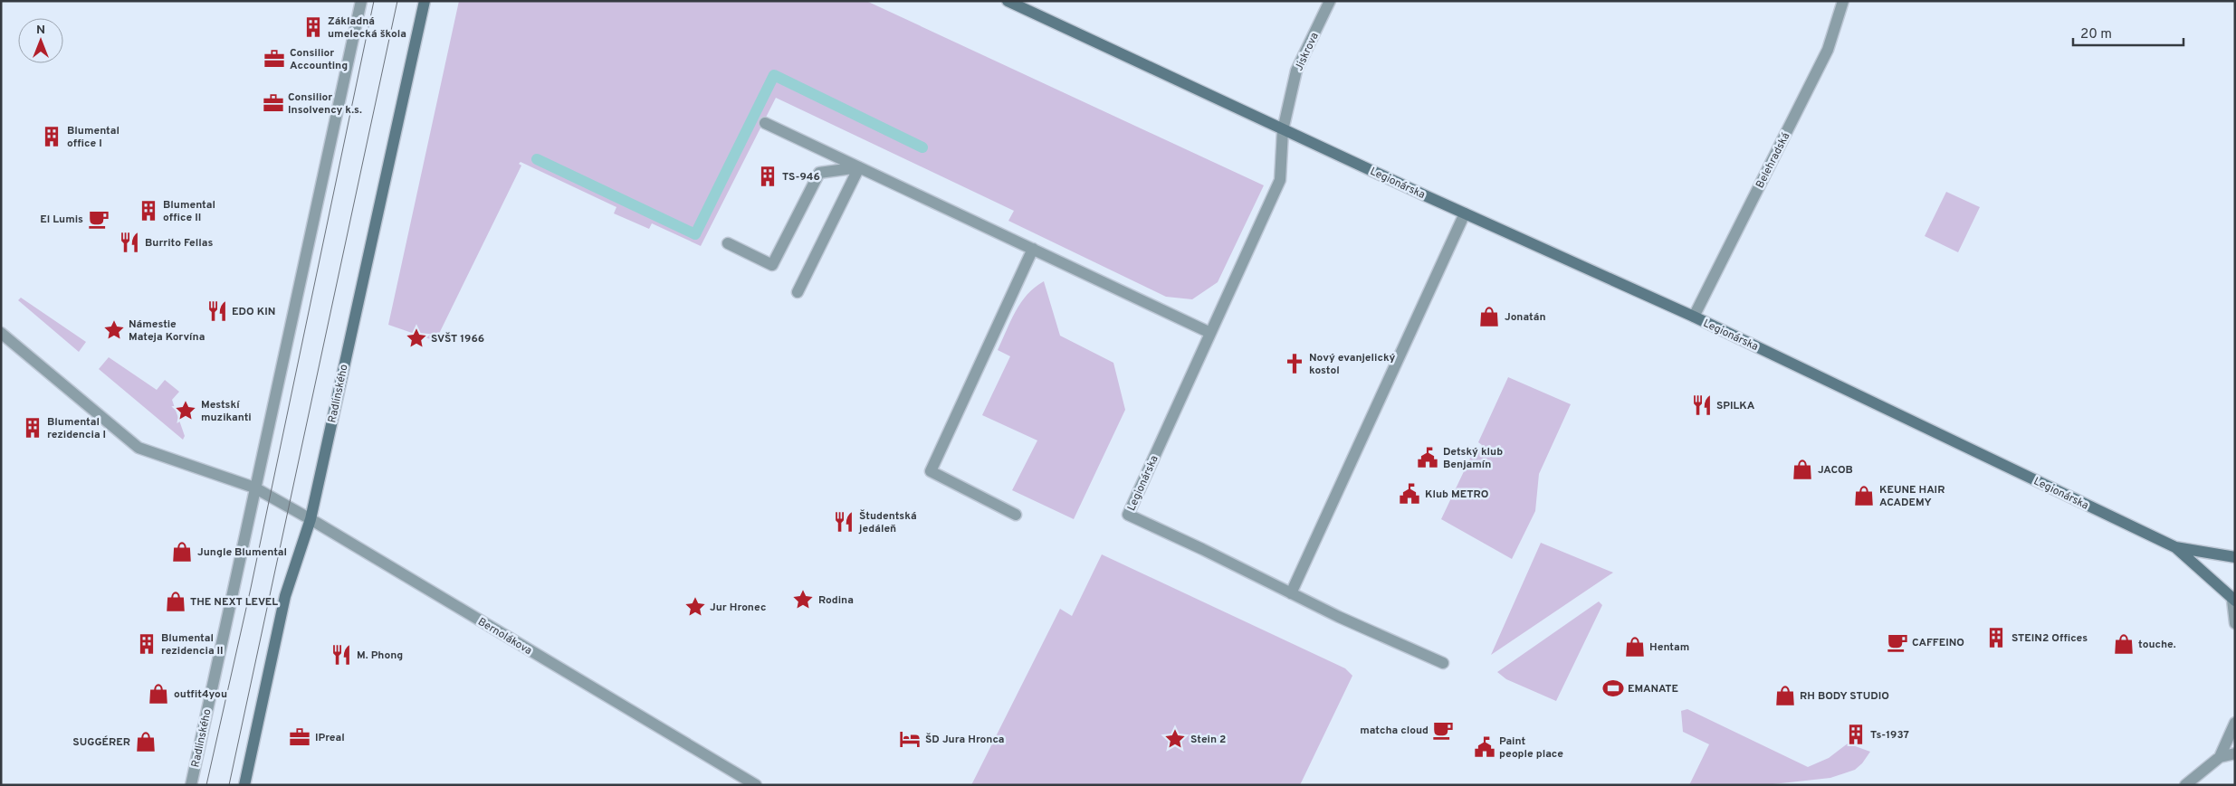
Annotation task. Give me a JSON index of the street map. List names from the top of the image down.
{
  "streets": {
    "main road": ["Legionárska", "Radlinského"],
    "street": ["Jiskrova", "Belehradská", "Bernolákova"]
  },
  "crossings": [
    ["Jiskrova", "Legionárska"],
    ["Belehradská", "Legionárska"],
    ["Radlinského", "Bernolákova"]
  ],
  "places": {
    "building": [
      "Základná umelecká škola",
      "Blumental office I",
      "TS-946",
      "Blumental office II",
      "Blumental rezidencia I",
      "STEIN2 Offices",
      "Blumental rezidencia II",
      "Ts-1937"
    ],
    "office": ["Consilior Accounting", "Consilior Insolvency k.s.", "IPreal"],
    "cafe": ["El Lumis", "CAFFEINO", "matcha cloud"],
    "restaurant": [
      "Burrito Fellas",
      "EDO KIN",
      "SPILKA",
      "Študentská jedáleň",
      "M. Phong"
    ],
    "shop": [
      "Jonatán",
      "JACOB",
      "KEUNE HAIR ACADEMY",
      "Jungle Blumental",
      "THE NEXT LEVEL",
      "touche.",
      "Hentam",
      "outfit4you",
      "RH BODY STUDIO",
      "SUGGÉRER"
    ],
    "place": [
      "Námestie Mateja Korvína",
      "SVŠT 1966",
      "Mestskí muzikanti",
      "Rodina",
      "Jur Hronec",
      "Stein 2"
    ],
    "church": ["Nový evanjelický kostol"],
    "public building": ["Detský klub Benjamín", "Klub METRO", "Paint people place"],
    "sports": ["EMANATE"],
    "hotel": ["ŠD Jura Hronca"]
  },
  "scale_bar": "20 m",
  "north": "top"
}
